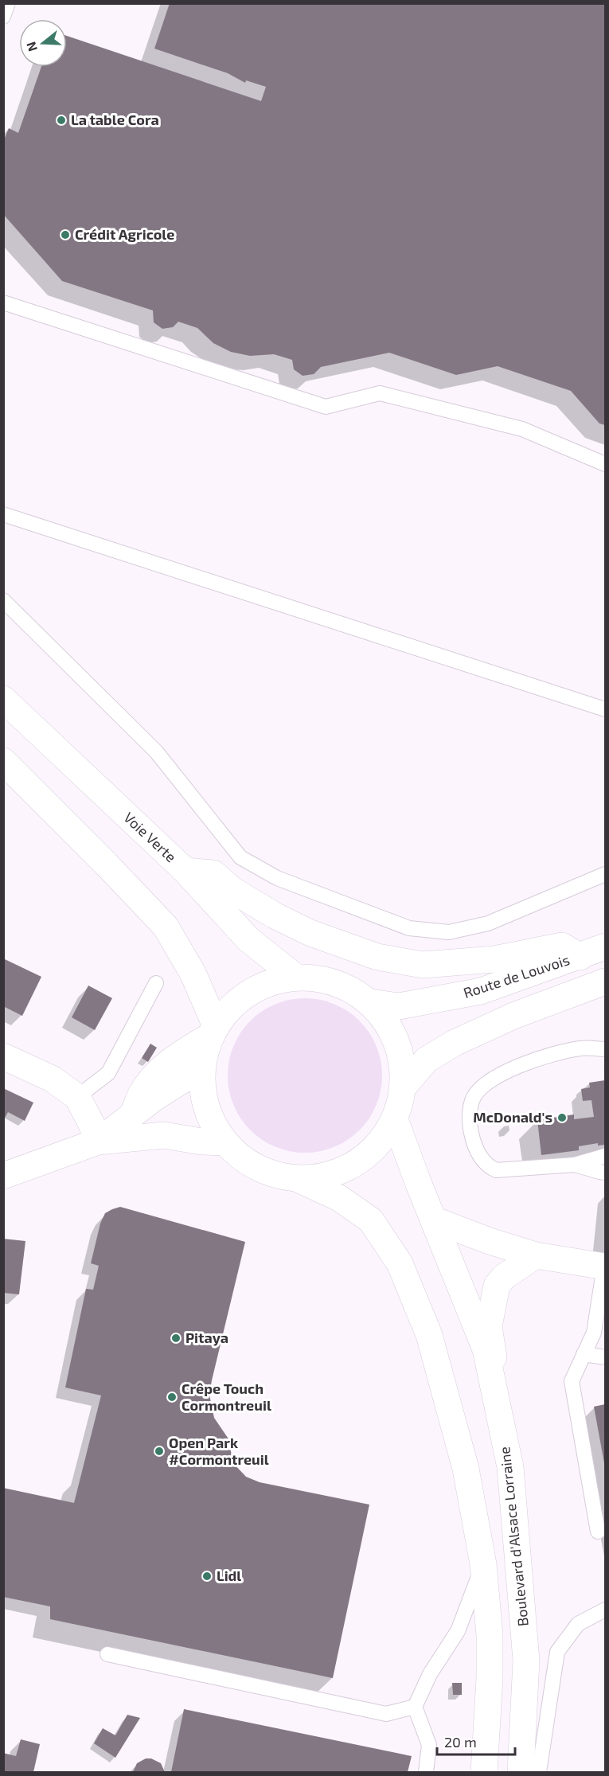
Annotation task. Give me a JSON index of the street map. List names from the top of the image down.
{
  "streets": {
    "main road": ["Voie Verte", "Route de Louvois", "Boulevard d'Alsace Lorraine"]
  },
  "places": [
    "La table Cora",
    "Crédit Agricole",
    "McDonald's",
    "Pitaya",
    "Crêpe Touch Cormontreuil",
    "Open Park #Cormontreuil",
    "Lidl"
  ],
  "scale_bar": "20 m",
  "north": "left"
}
